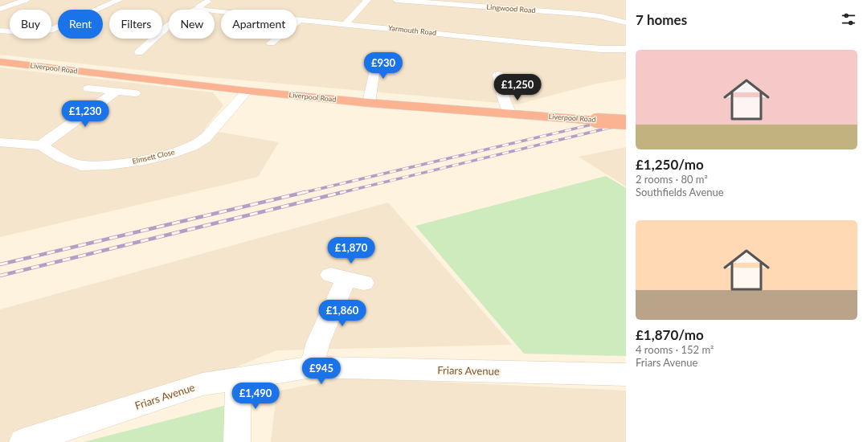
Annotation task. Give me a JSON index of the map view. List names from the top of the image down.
{
  "streets": {
    "highway": ["Liverpool Road"],
    "street": [
      "Lingwood Road",
      "Yarmouth Road",
      "Elmsett Close",
      "Friars Avenue"
    ]
  },
  "crossings": [
    ["Liverpool Road", "Elmsett Close"]
  ],
  "page": {
    "heading": "7 homes",
    "chip": [
      "Buy",
      "Rent",
      "Filters",
      "New",
      "Apartment"
    ],
    "list": [
      {
        "name": "£1,250/mo",
        "note": "2 rooms · 80 m² · Southfields Avenue"
      },
      {
        "name": "£1,870/mo",
        "note": "4 rooms · 152 m² · Friars Avenue"
      }
    ],
    "price": [
      "£930",
      "£1,250",
      "£1,230",
      "£1,870",
      "£1,860",
      "£945",
      "£1,490"
    ]
  }
}
